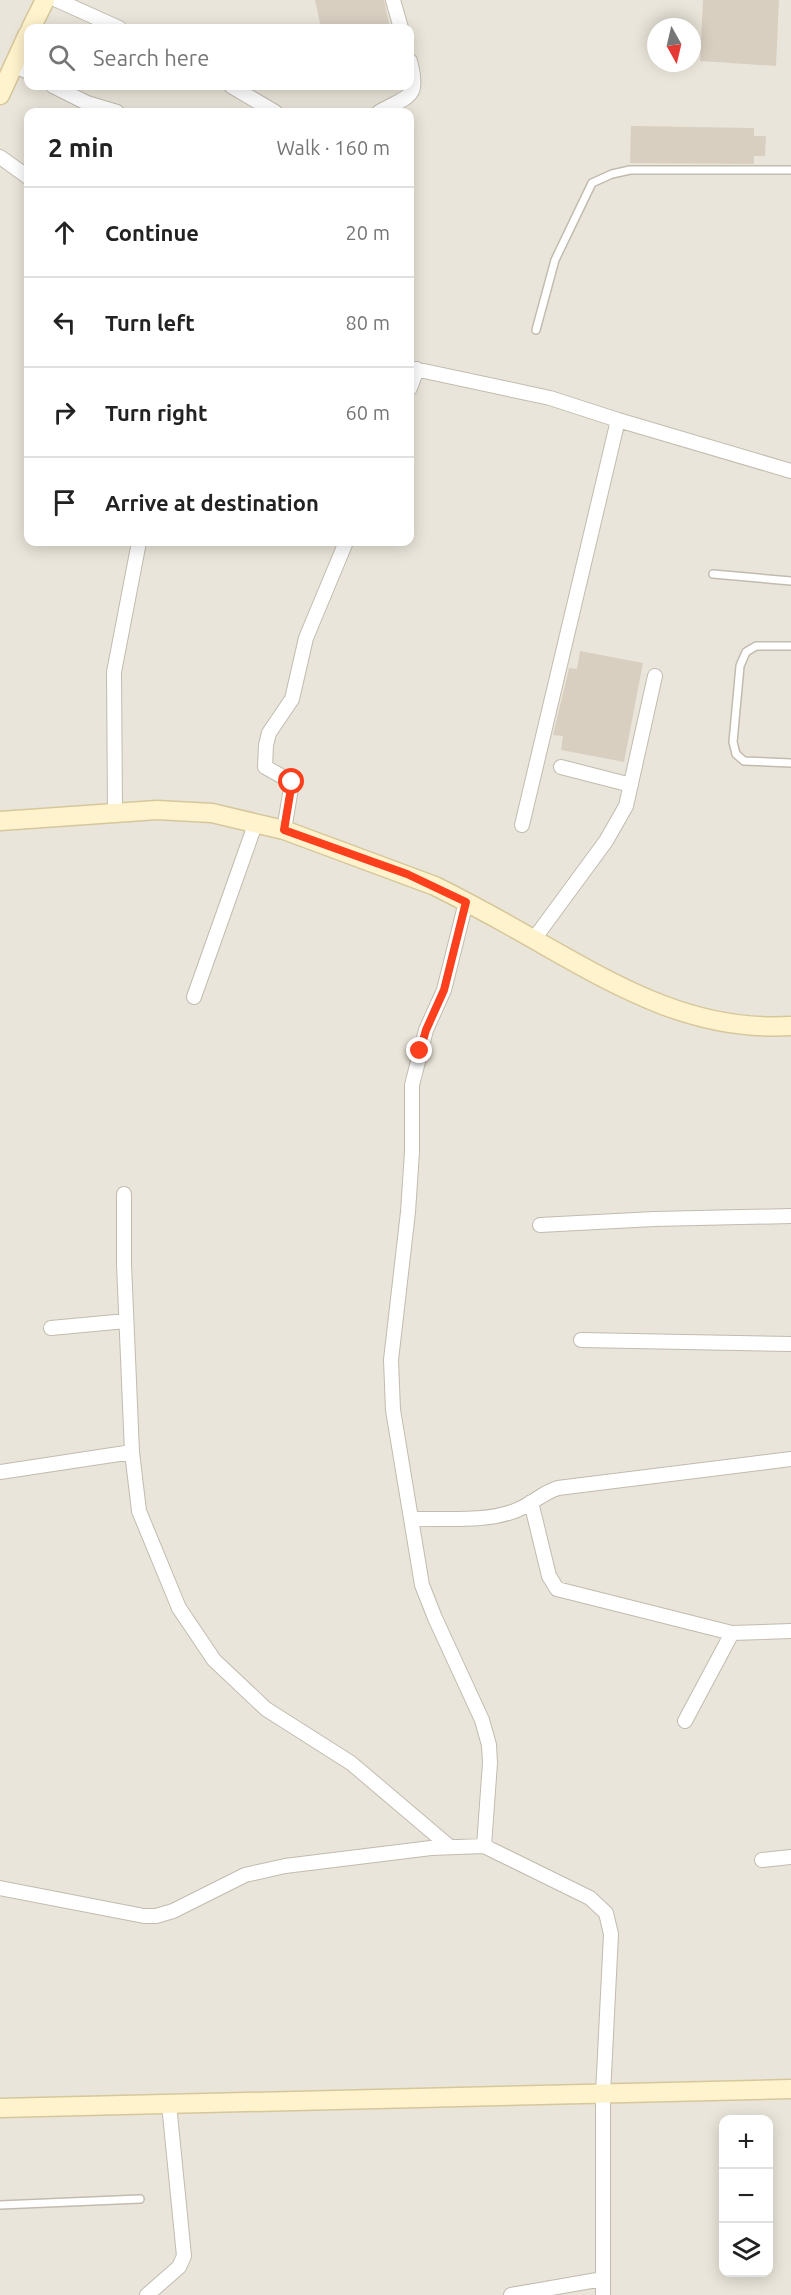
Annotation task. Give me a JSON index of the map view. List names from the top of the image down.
{
  "north": "bottom",
  "page": {
    "search": "Search here",
    "heading": ["2 min", "Walk · 160 m"],
    "list": [
      ["Continue", "20 m"],
      ["Turn left", "80 m"],
      ["Turn right", "60 m"],
      "Arrive at destination"
    ],
    "map_buttons": ["+", "−"]
  }
}
